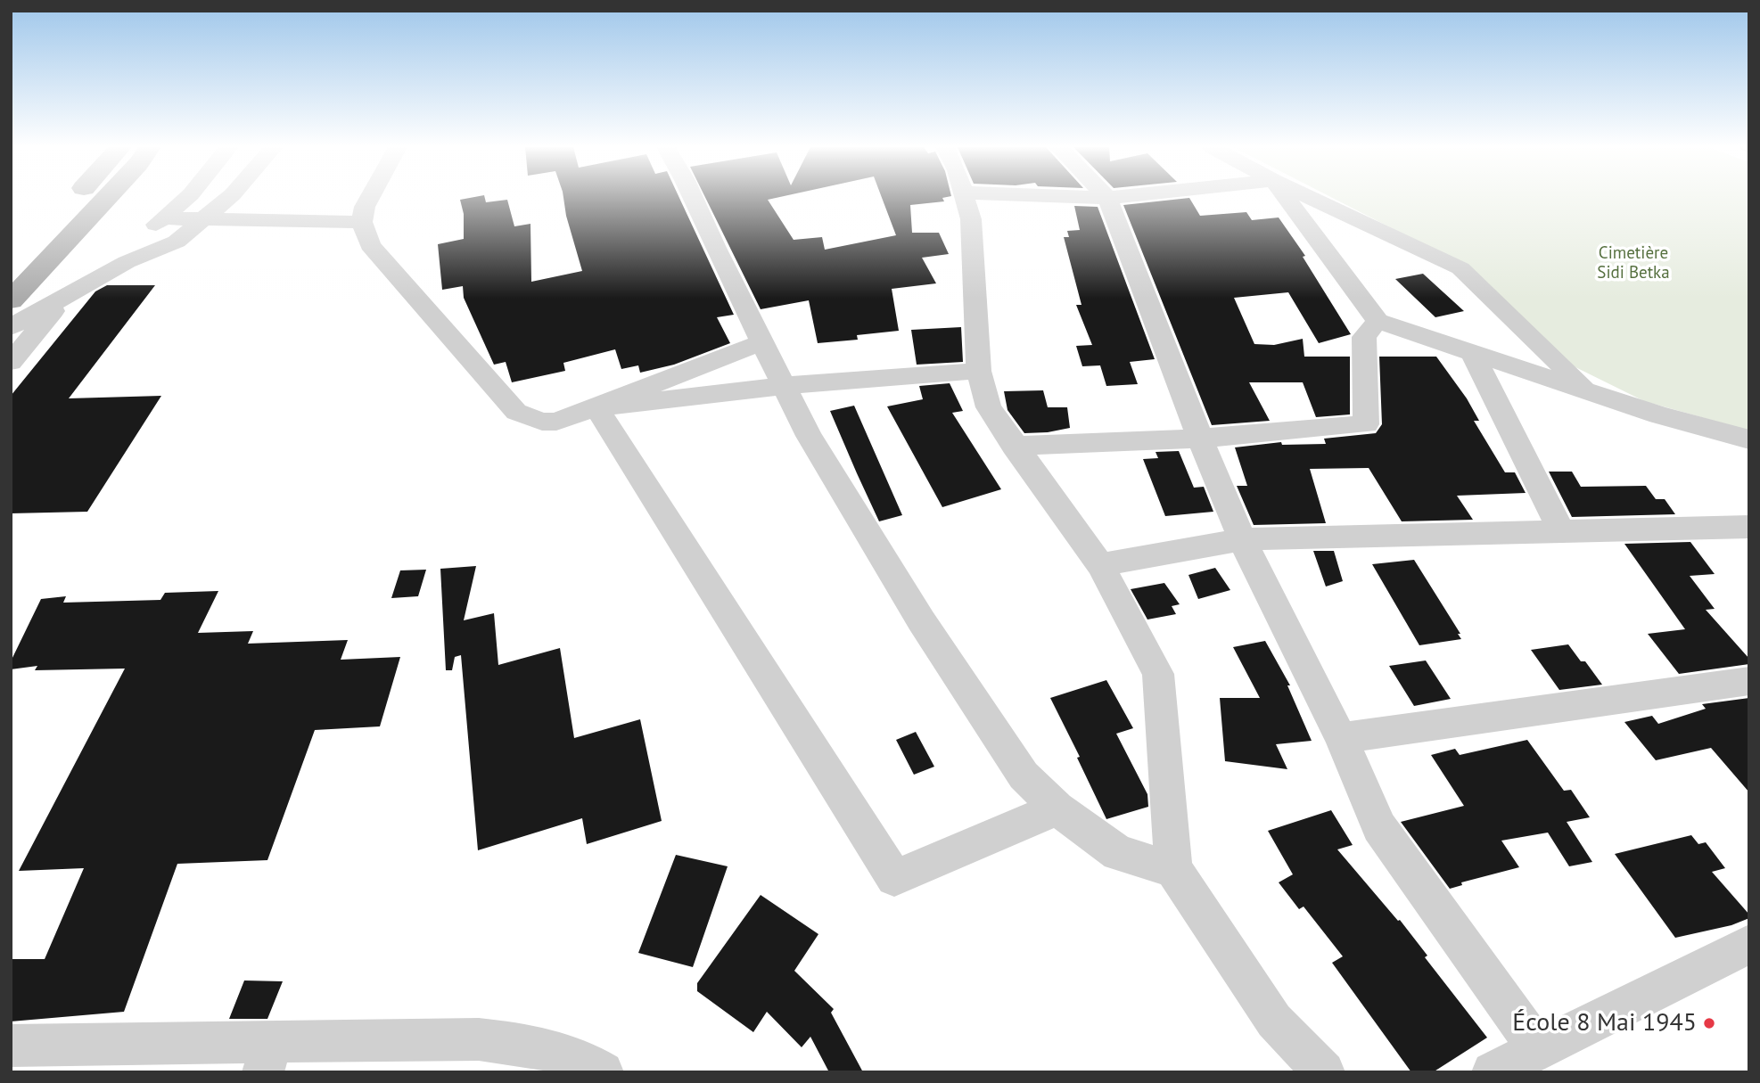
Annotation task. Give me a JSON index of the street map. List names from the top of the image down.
{
  "parks": ["Cimetière Sidi Betka"],
  "places": ["École 8 Mai 1945"]
}
